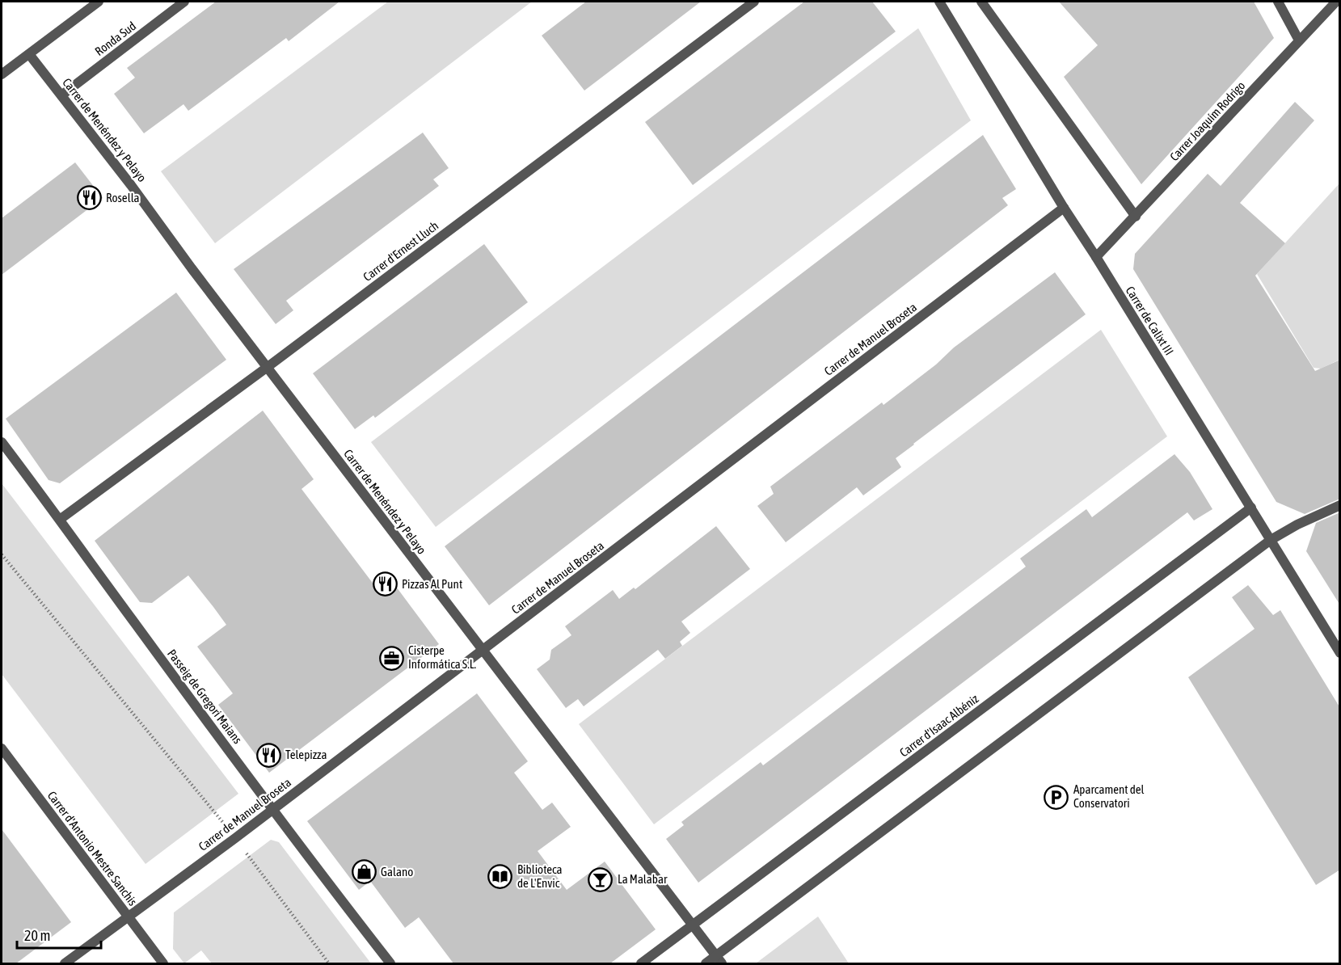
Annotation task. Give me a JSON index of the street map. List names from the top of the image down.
{
  "streets": {
    "street": [
      "Ronda Sud",
      "Carrer Joaquím Rodrigo",
      "Carrer de Menéndez y Pelayo",
      "Carrer d'Ernest Lluch",
      "Carrer de Calixt III",
      "Carrer de Manuel Broseta",
      "Passeig de Gregori Maians",
      "Carrer d'Isaac Albéniz",
      "Carrer d'Antonio Mestre Sanchis"
    ]
  },
  "crossings": [
    ["Ronda Sud", "Carrer de Menéndez y Pelayo"],
    ["Carrer Joaquím Rodrigo", "Carrer de Calixt III"],
    ["Carrer de Menéndez y Pelayo", "Carrer d'Ernest Lluch"],
    ["Carrer de Menéndez y Pelayo", "Carrer de Manuel Broseta"],
    ["Carrer de Menéndez y Pelayo", "Carrer d'Isaac Albéniz"],
    ["Carrer d'Ernest Lluch", "Passeig de Gregori Maians"],
    ["Carrer de Calixt III", "Carrer de Manuel Broseta"],
    ["Carrer de Calixt III", "Carrer d'Isaac Albéniz"],
    ["Carrer de Manuel Broseta", "Passeig de Gregori Maians"],
    ["Carrer de Manuel Broseta", "Carrer d'Antonio Mestre Sanchis"]
  ],
  "places": {
    "restaurant": ["Rosella", "Pizzas Al Punt", "Telepizza"],
    "office": ["Cisterpe Informática S.L."],
    "parking": ["Aparcament del Conservatori"],
    "shop": ["Galano"],
    "library": ["Biblioteca de L'Envic"],
    "bar": ["La Malabar"]
  },
  "scale_bar": "20 m"
}
